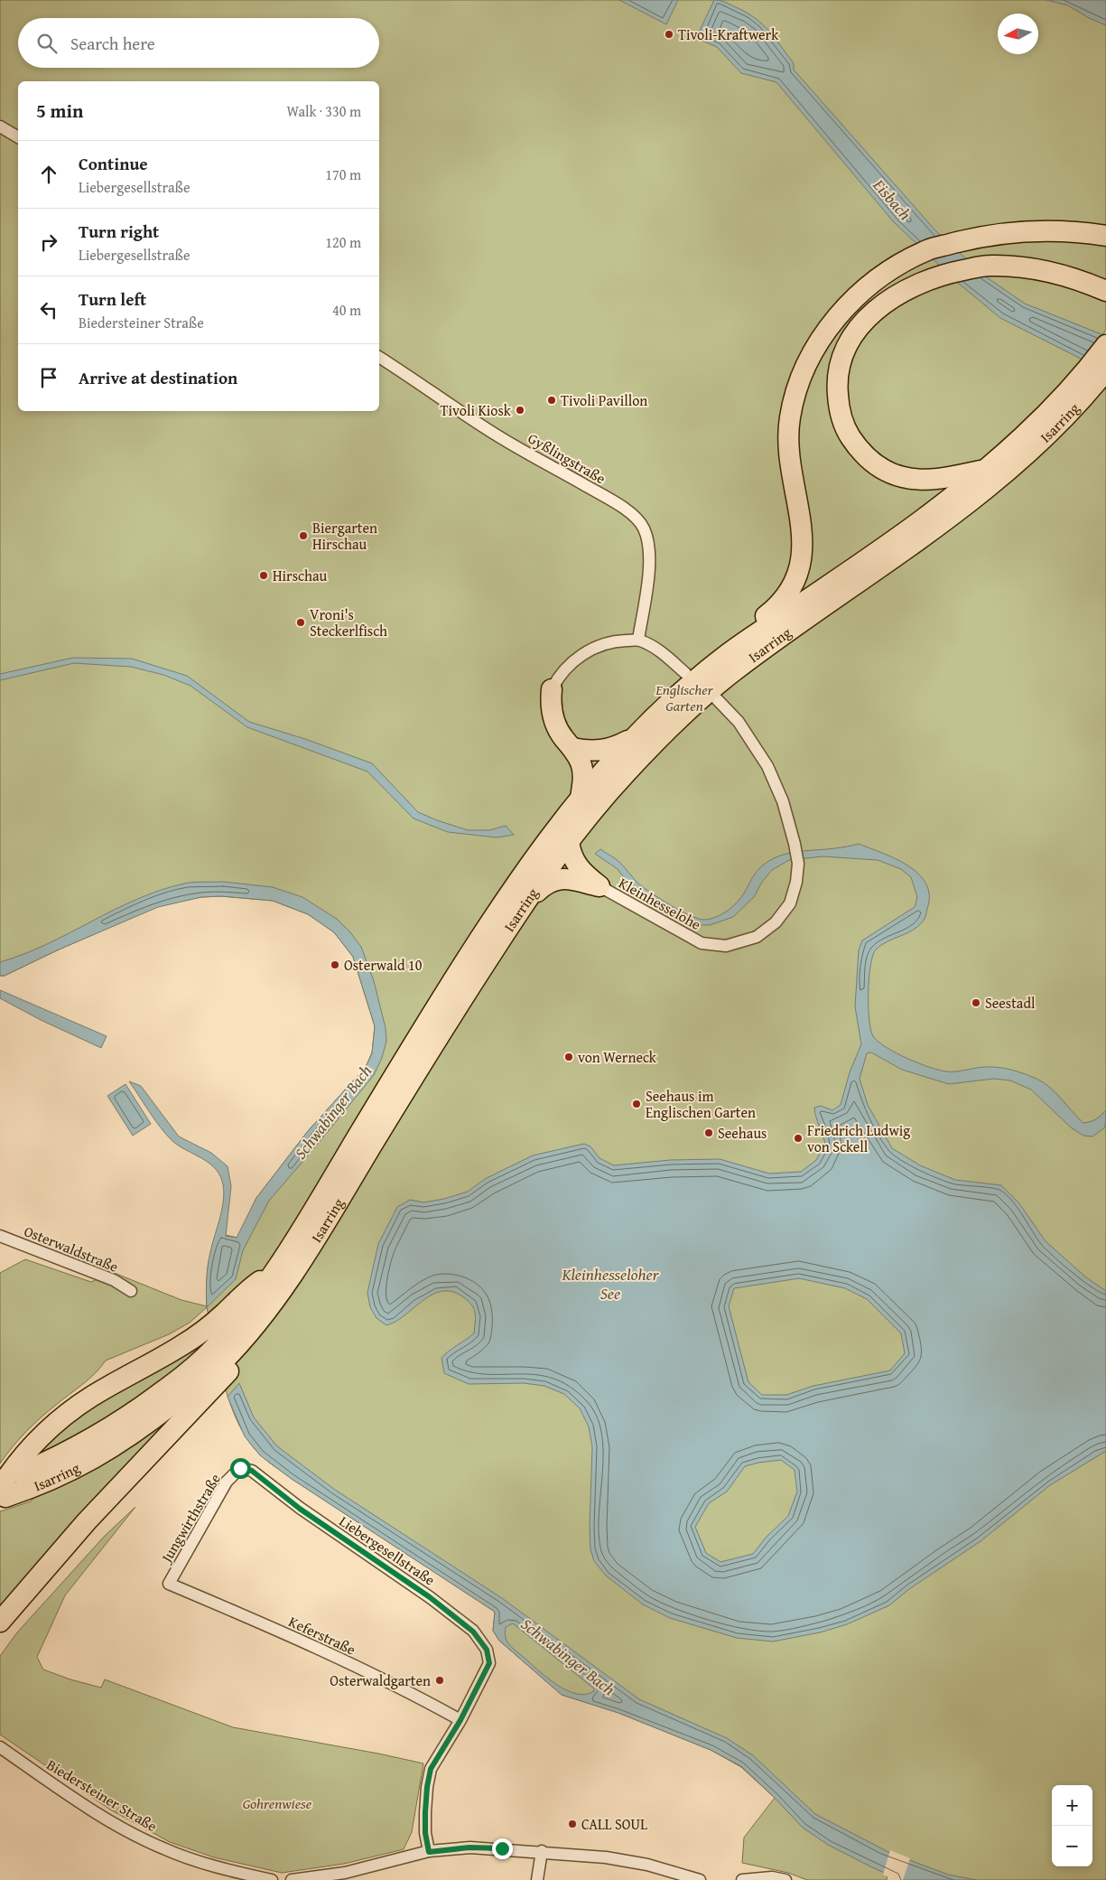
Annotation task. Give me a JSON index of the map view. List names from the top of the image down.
{
  "streets": {
    "highway": ["Isarring"],
    "street": [
      "Gyßlingstraße",
      "Kleinhesselohe",
      "Osterwaldstraße",
      "Jungwirthstraße",
      "Liebergesellstraße",
      "Keferstraße",
      "Biedersteiner Straße"
    ]
  },
  "crossings": [
    ["Jungwirthstraße", "Liebergesellstraße"],
    ["Jungwirthstraße", "Keferstraße"],
    ["Liebergesellstraße", "Keferstraße"]
  ],
  "water": ["Eisbach", "Schwabinger Bach", "Kleinhesseloher See"],
  "parks": ["Englischer Garten", "Gohrenwiese"],
  "places": [
    "Tivoli-Kraftwerk",
    "Tivoli Pavillon",
    "Tivoli Kiosk",
    "Biergarten Hirschau",
    "Hirschau",
    "Vroni's Steckerlfisch",
    "Osterwald 10",
    "Seestadl",
    "von Werneck",
    "Seehaus im Englischen Garten",
    "Seehaus",
    "Friedrich Ludwig von Sckell",
    "Osterwaldgarten",
    "CALL SOUL"
  ],
  "north": "left",
  "page": {
    "search": "Search here",
    "heading": ["5 min", "Walk · 330 m"],
    "list": [
      ["Continue", "Liebergesellstraße", "170 m"],
      ["Turn right", "Liebergesellstraße", "120 m"],
      ["Turn left", "Biedersteiner Straße", "40 m"],
      "Arrive at destination"
    ],
    "map_buttons": ["+", "−"]
  }
}
